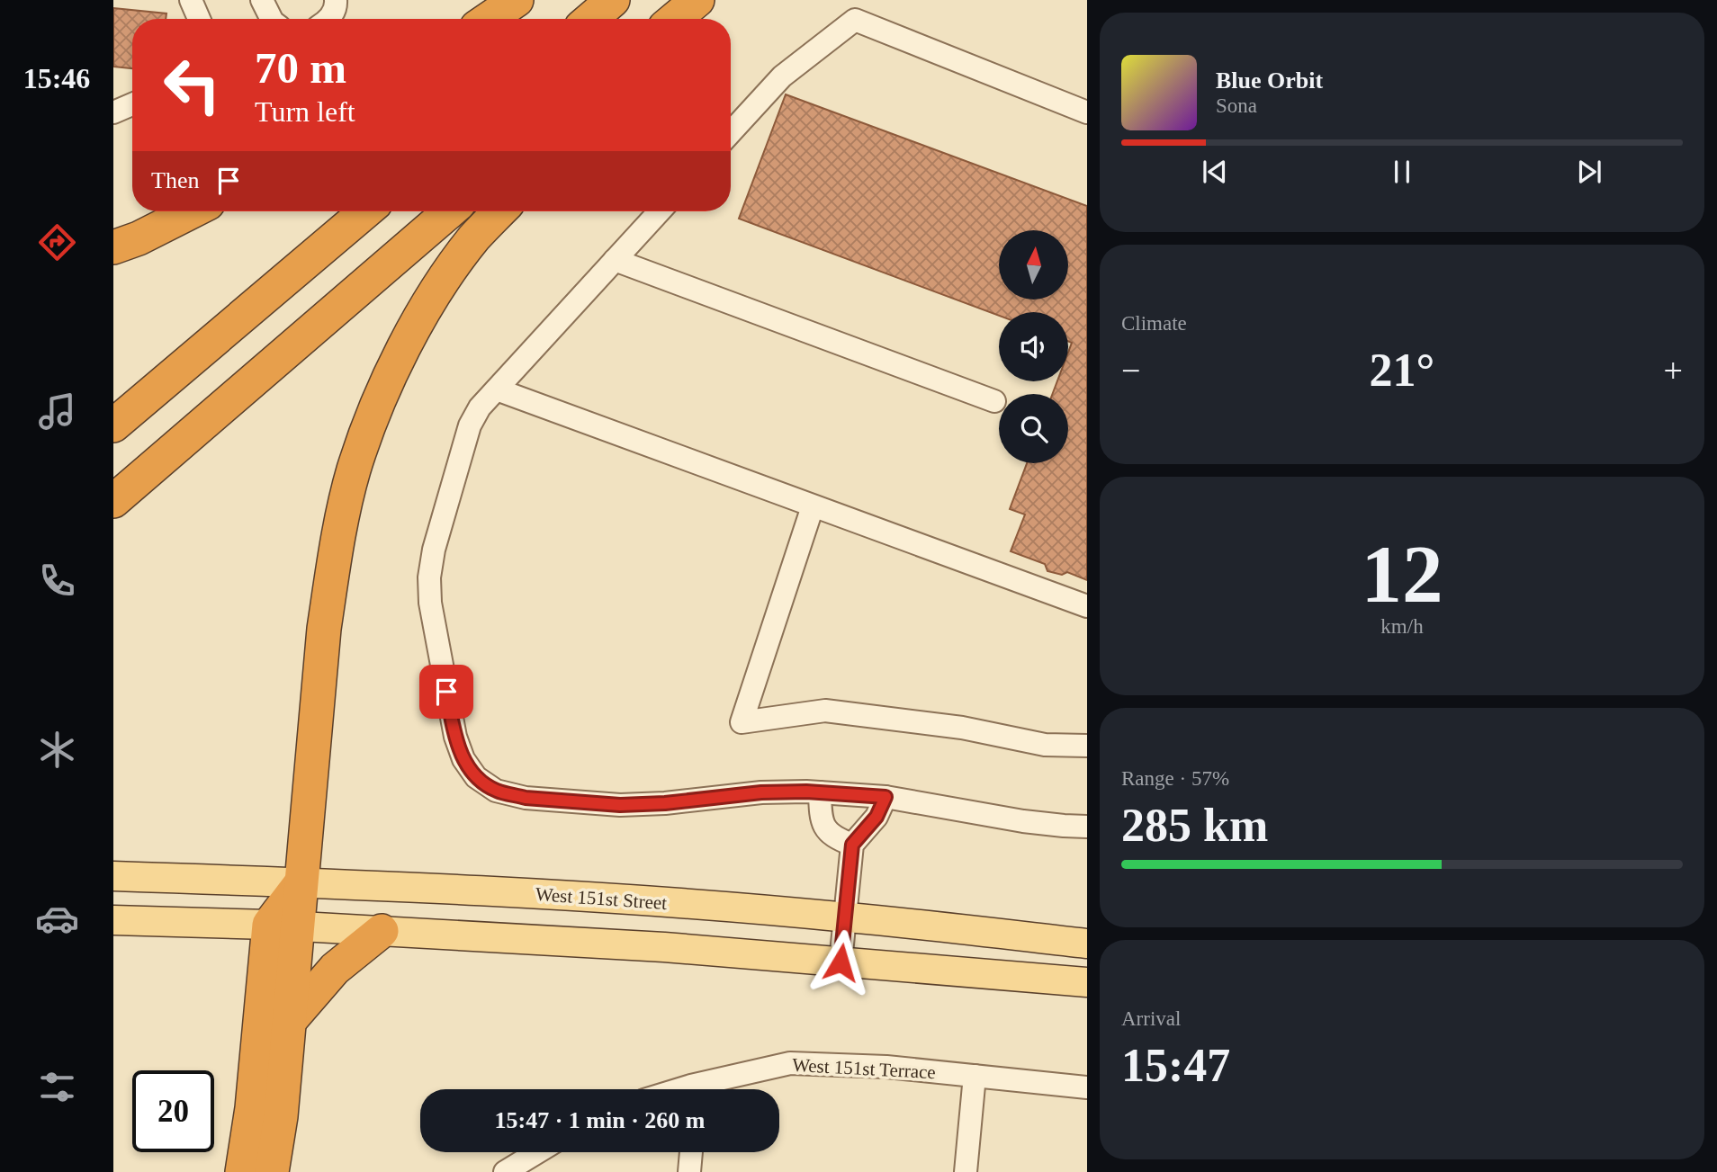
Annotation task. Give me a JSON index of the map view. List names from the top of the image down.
{
  "streets": {
    "main road": ["West 151st Street"],
    "street": ["West 151st Terrace"]
  },
  "north": "top",
  "page": {
    "tabs": "15:46",
    "turn": ["70 m", "Turn left"],
    "song": ["Blue Orbit", "Sona"],
    "then": "Then",
    "tile": [
      "Climate",
      ["12", "km/h"],
      ["Range · 57%", "285 km"],
      ["Arrival", "15:47"]
    ],
    "heat": ["−", "21°", "+"],
    "limit": "20",
    "trip": "15:47 · 1 min · 260 m"
  }
}
